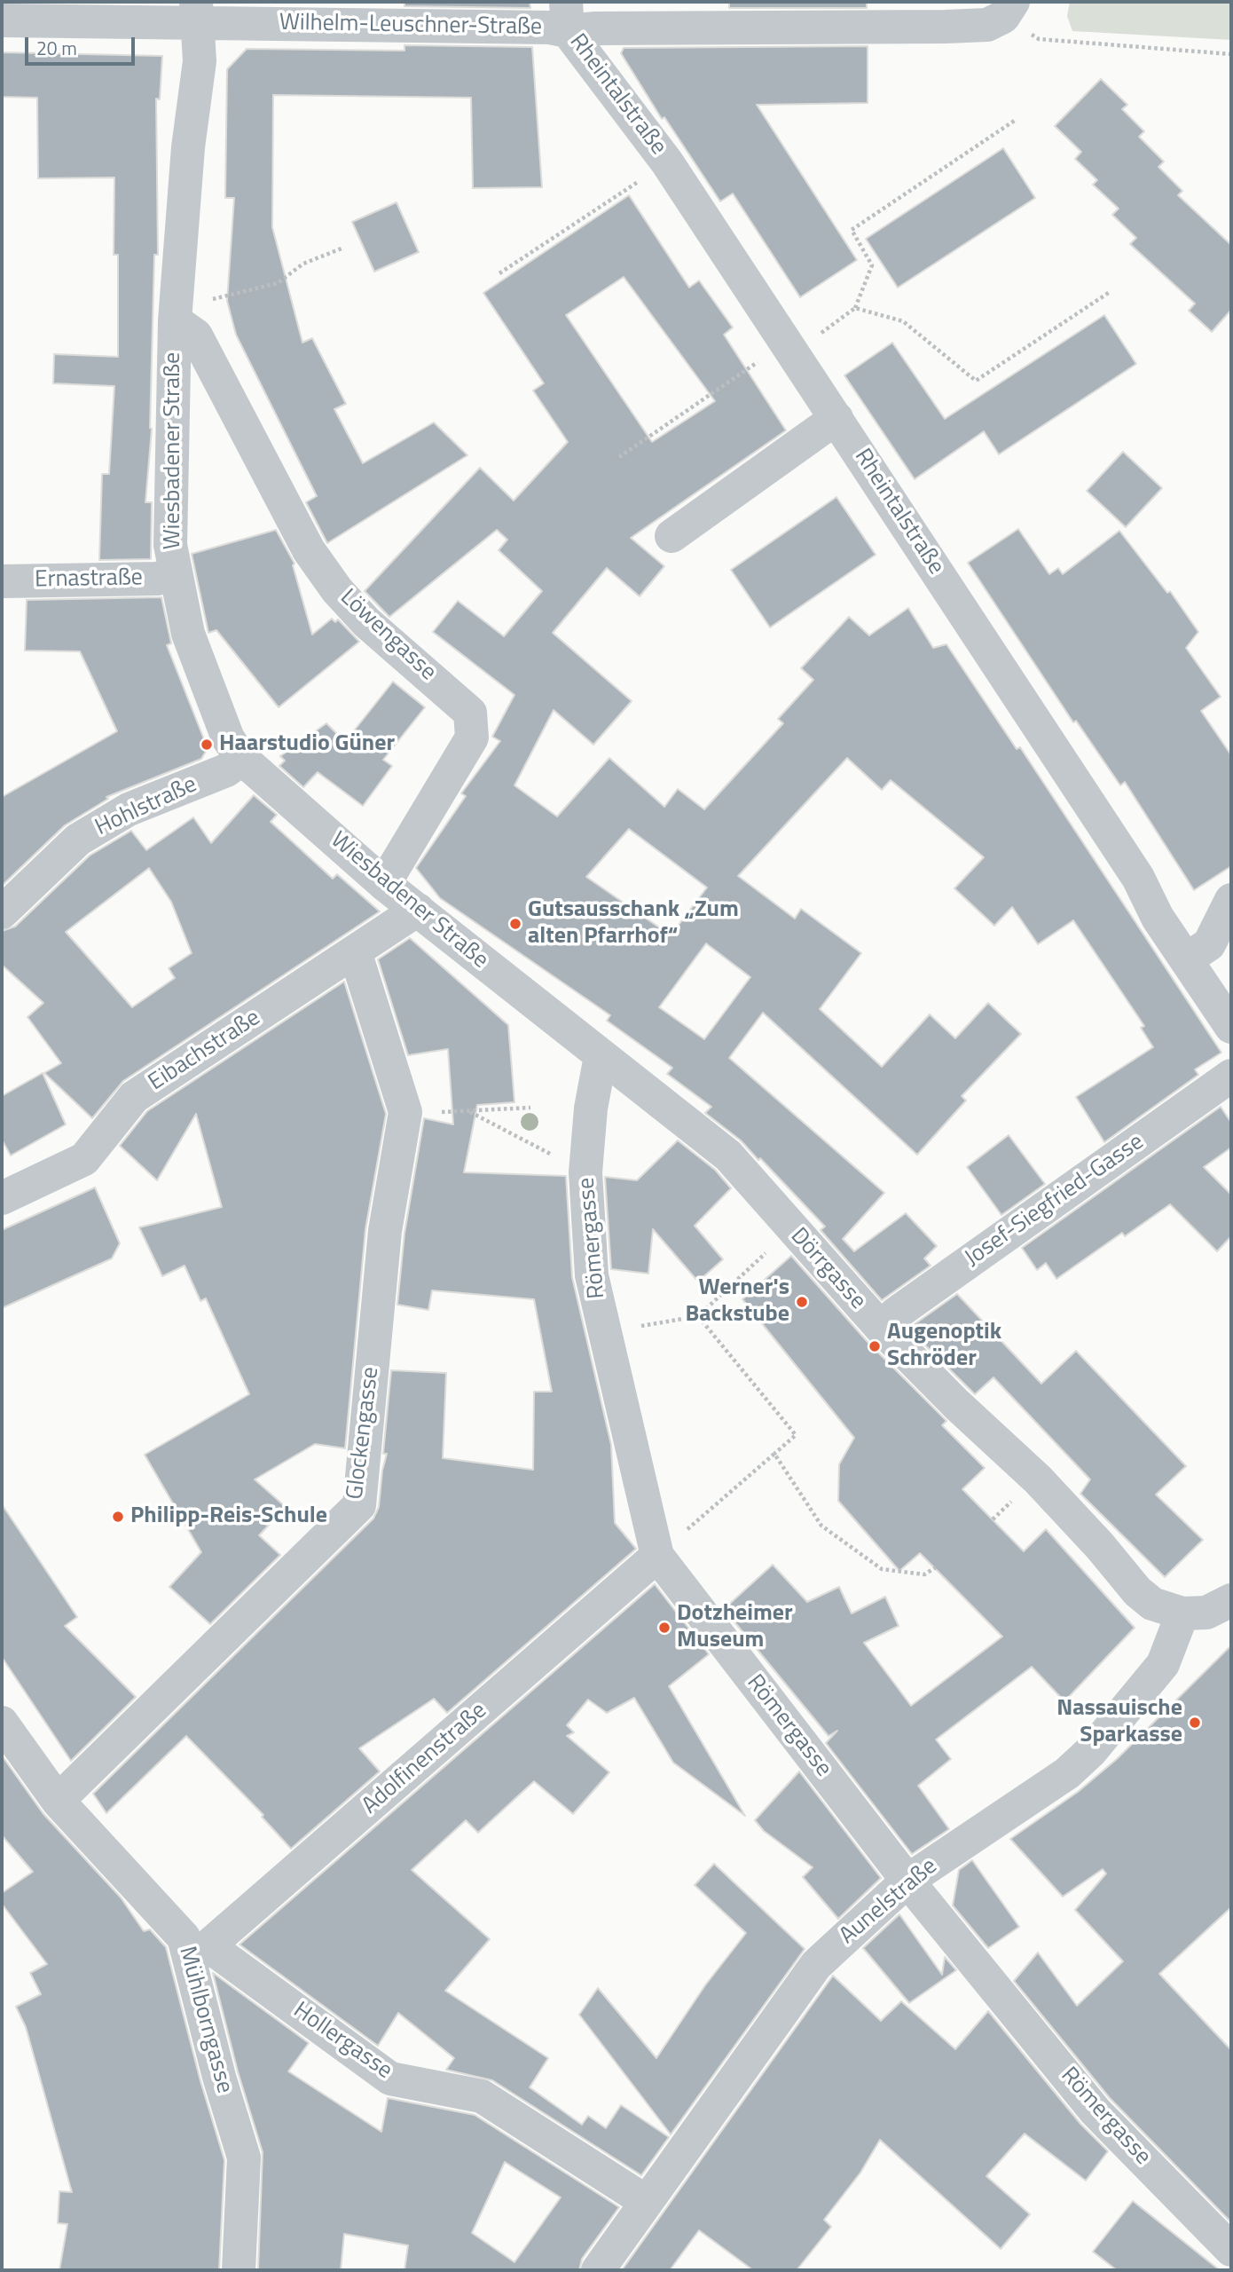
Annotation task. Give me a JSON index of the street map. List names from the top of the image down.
{
  "streets": {
    "street": [
      "Wilhelm-Leuschner-Straße",
      "Rheintalstraße",
      "Wiesbadener Straße",
      "Ernastraße",
      "Löwengasse",
      "Hohlstraße",
      "Eibachstraße",
      "Josef-Siegfried-Gasse",
      "Römergasse",
      "Dörrgasse",
      "Glockengasse",
      "Adolfinenstraße",
      "Aunelstraße",
      "Mühlborngasse",
      "Hollergasse"
    ]
  },
  "crossings": [
    ["Wilhelm-Leuschner-Straße", "Rheintalstraße"],
    ["Wilhelm-Leuschner-Straße", "Wiesbadener Straße"],
    ["Wiesbadener Straße", "Ernastraße"],
    ["Wiesbadener Straße", "Löwengasse"],
    ["Wiesbadener Straße", "Hohlstraße"],
    ["Wiesbadener Straße", "Eibachstraße"],
    ["Wiesbadener Straße", "Römergasse"],
    ["Wiesbadener Straße", "Dörrgasse"],
    ["Eibachstraße", "Glockengasse"],
    ["Josef-Siegfried-Gasse", "Dörrgasse"],
    ["Römergasse", "Dörrgasse"],
    ["Römergasse", "Adolfinenstraße"],
    ["Römergasse", "Aunelstraße"],
    ["Dörrgasse", "Aunelstraße"],
    ["Glockengasse", "Mühlborngasse"],
    ["Adolfinenstraße", "Mühlborngasse"],
    ["Adolfinenstraße", "Hollergasse"],
    ["Aunelstraße", "Hollergasse"],
    ["Mühlborngasse", "Hollergasse"]
  ],
  "places": [
    "Haarstudio Güner",
    "Gutsausschank „Zum alten Pfarrhof“",
    "Werner's Backstube",
    "Augenoptik Schröder",
    "Philipp-Reis-Schule",
    "Dotzheimer Museum",
    "Nassauische Sparkasse"
  ],
  "scale_bar": "20 m"
}
